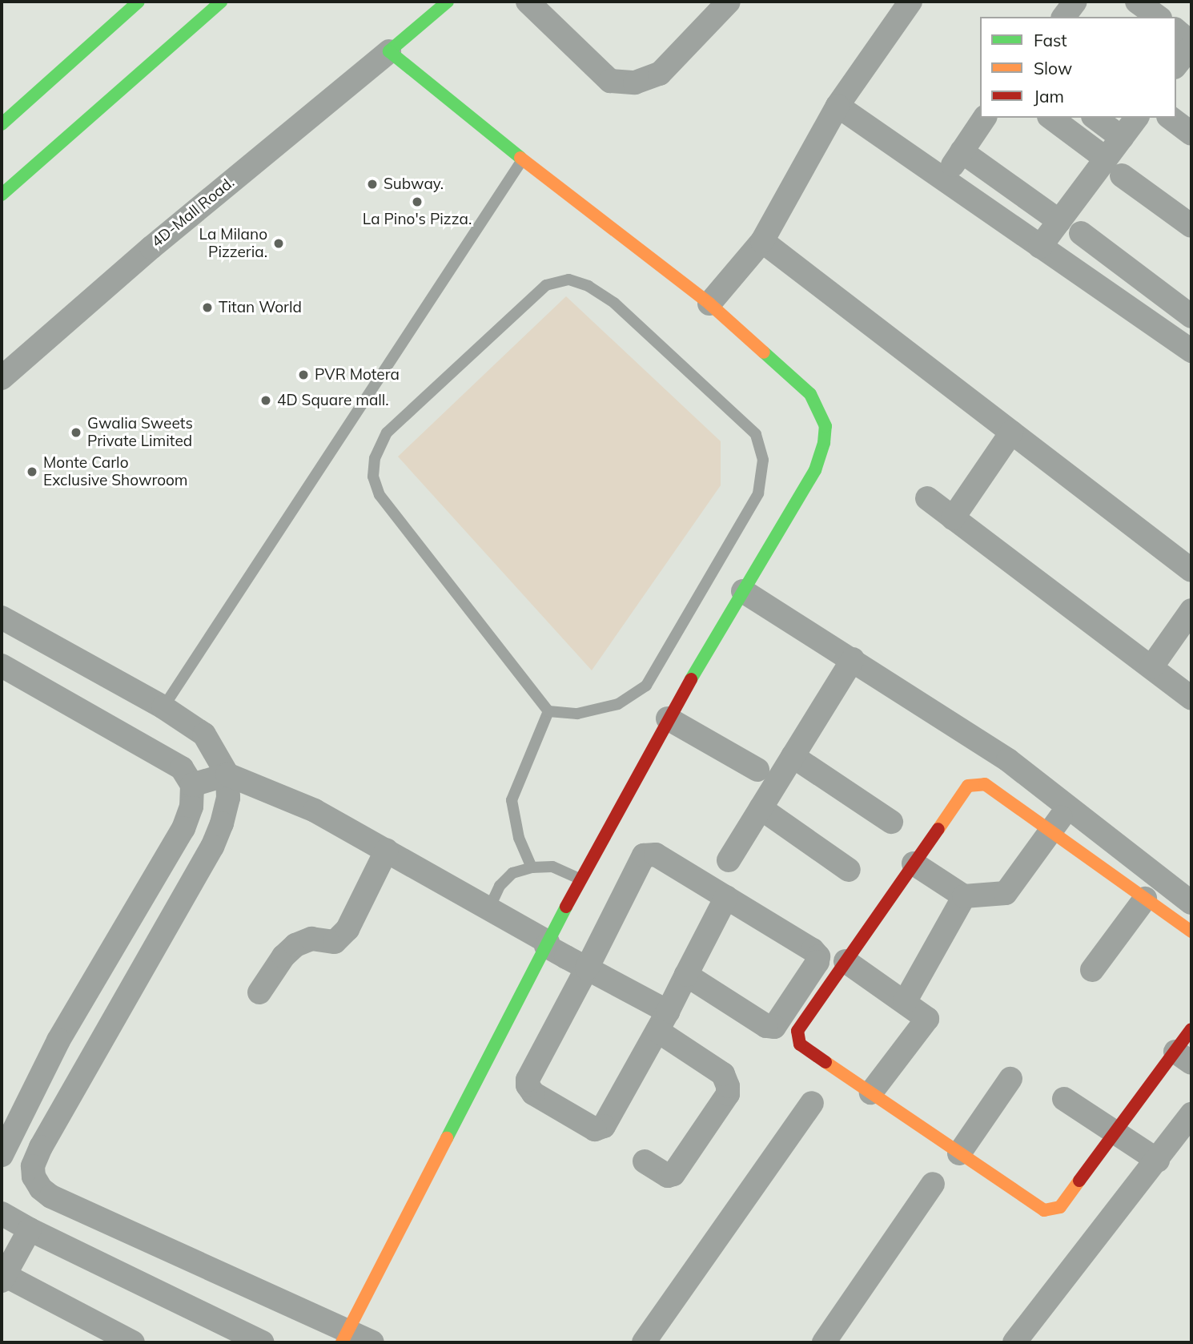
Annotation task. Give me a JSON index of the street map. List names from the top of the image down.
{
  "streets": {
    "street": ["4D-Mall Road."]
  },
  "places": [
    "Subway.",
    "La Pino's Pizza.",
    "La Milano Pizzeria.",
    "Titan World",
    "PVR Motera",
    "4D Square mall.",
    "Gwalia Sweets Private Limited",
    "Monte Carlo Exclusive Showroom"
  ],
  "legend": ["Fast", "Slow", "Jam"]
}
